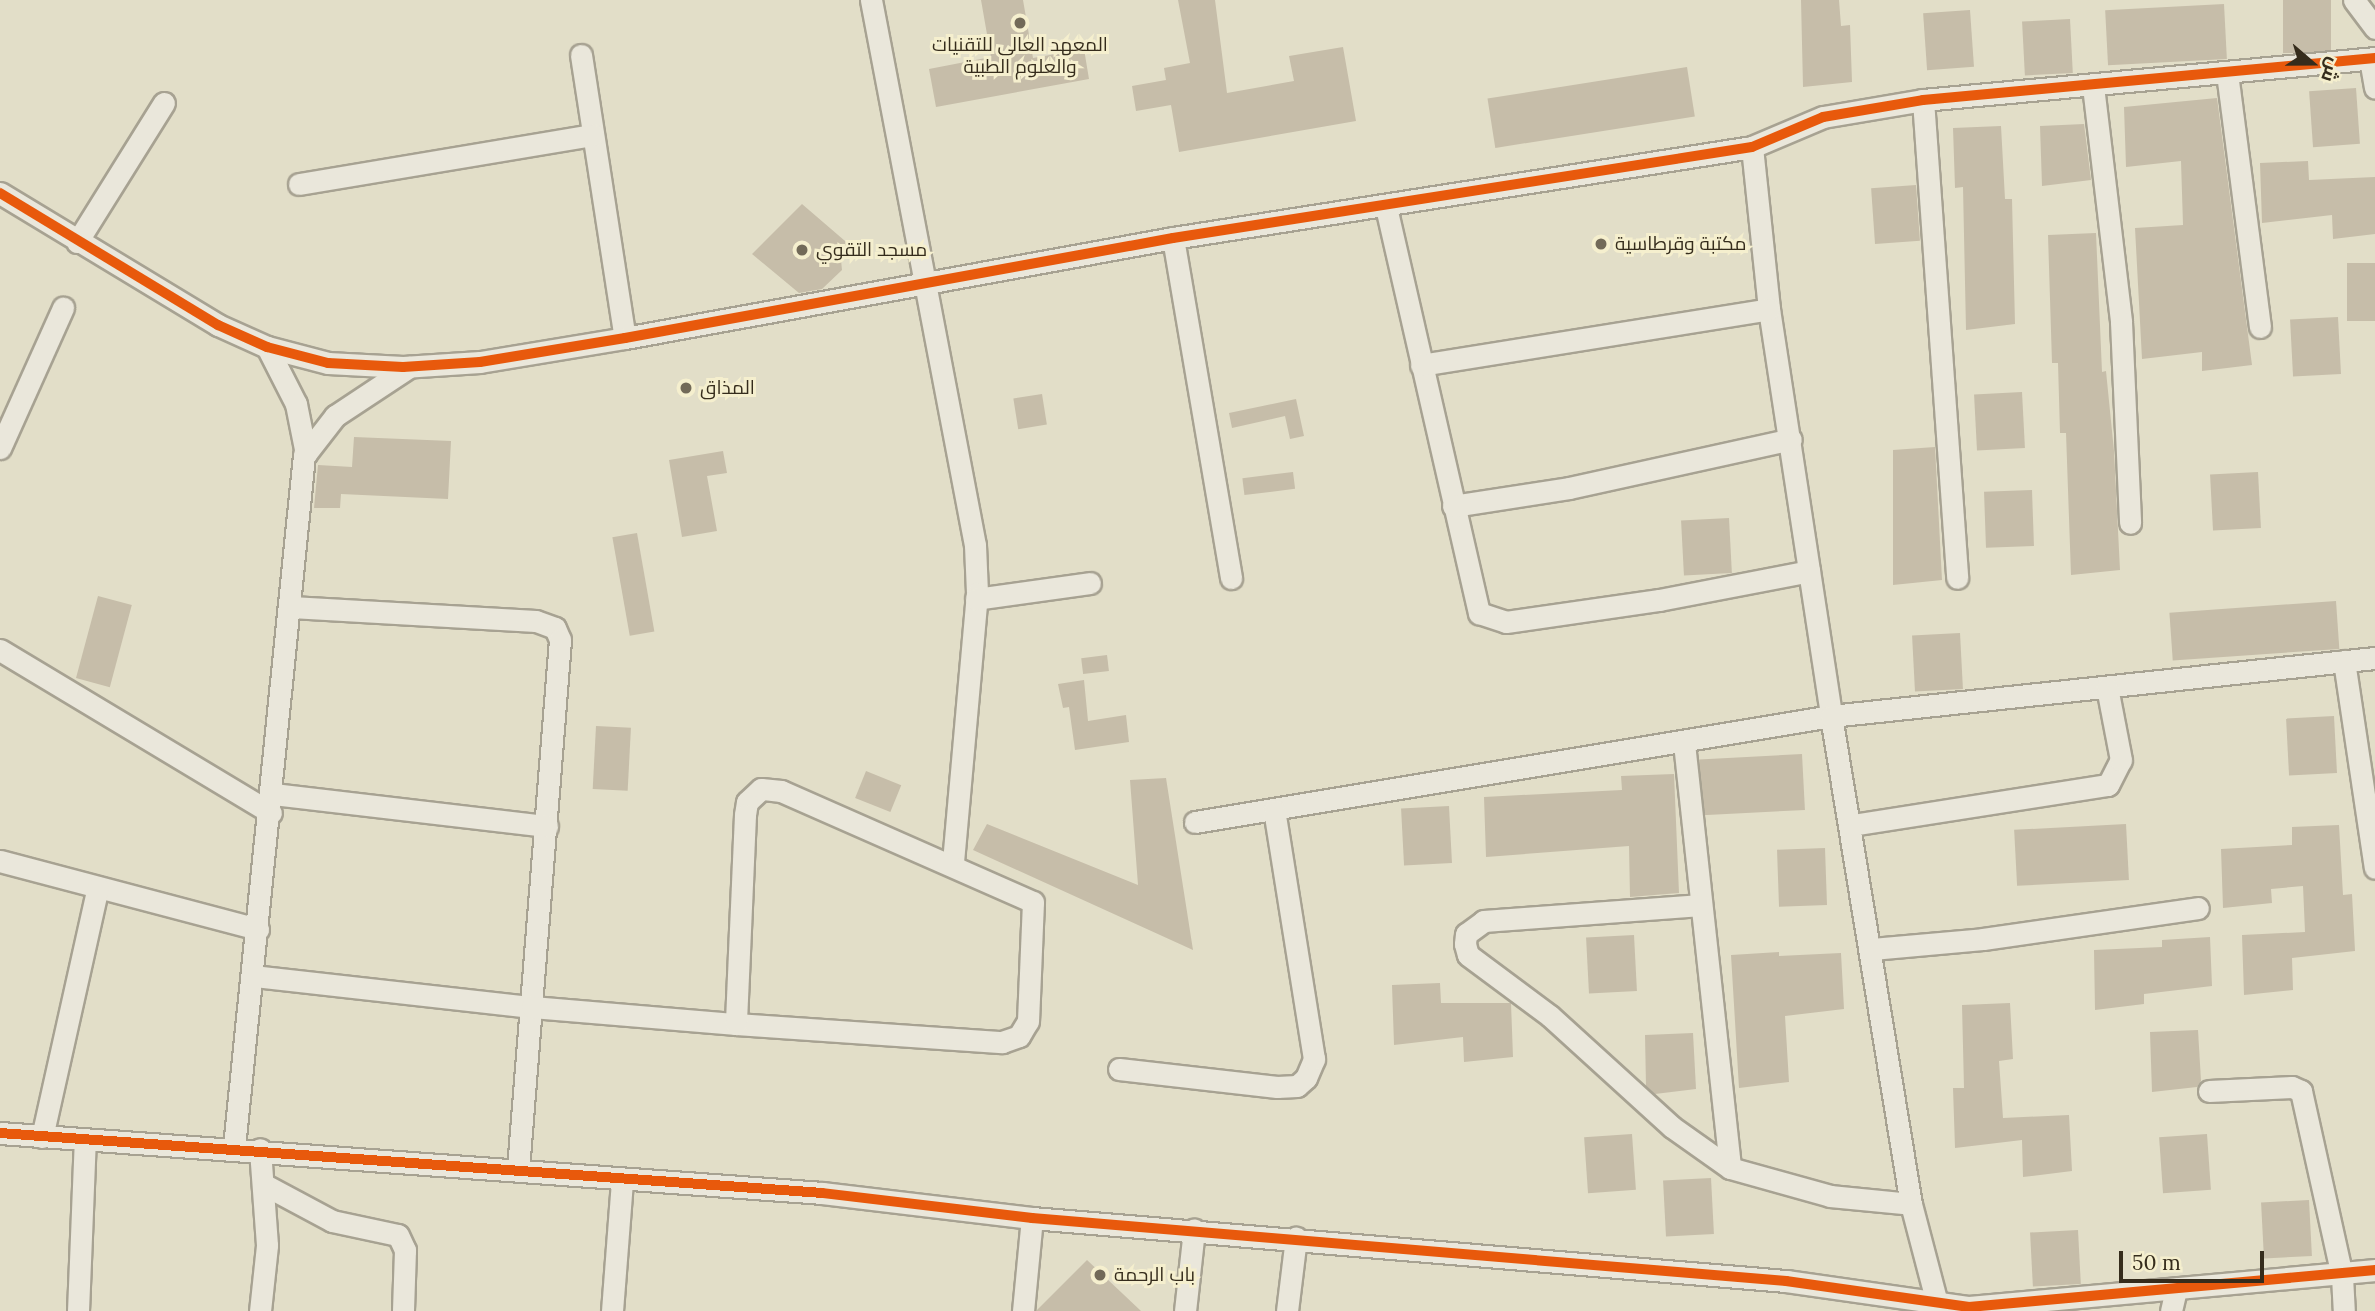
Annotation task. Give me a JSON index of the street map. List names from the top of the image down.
{
  "places": [
    "المعهد العالي للتقنيات والعلوم الطبية",
    "مكتبة وقرطاسية",
    "مسجد التقوي",
    "المذاق",
    "باب الرحمة"
  ],
  "scale_bar": "50 m",
  "north": "right"
}
